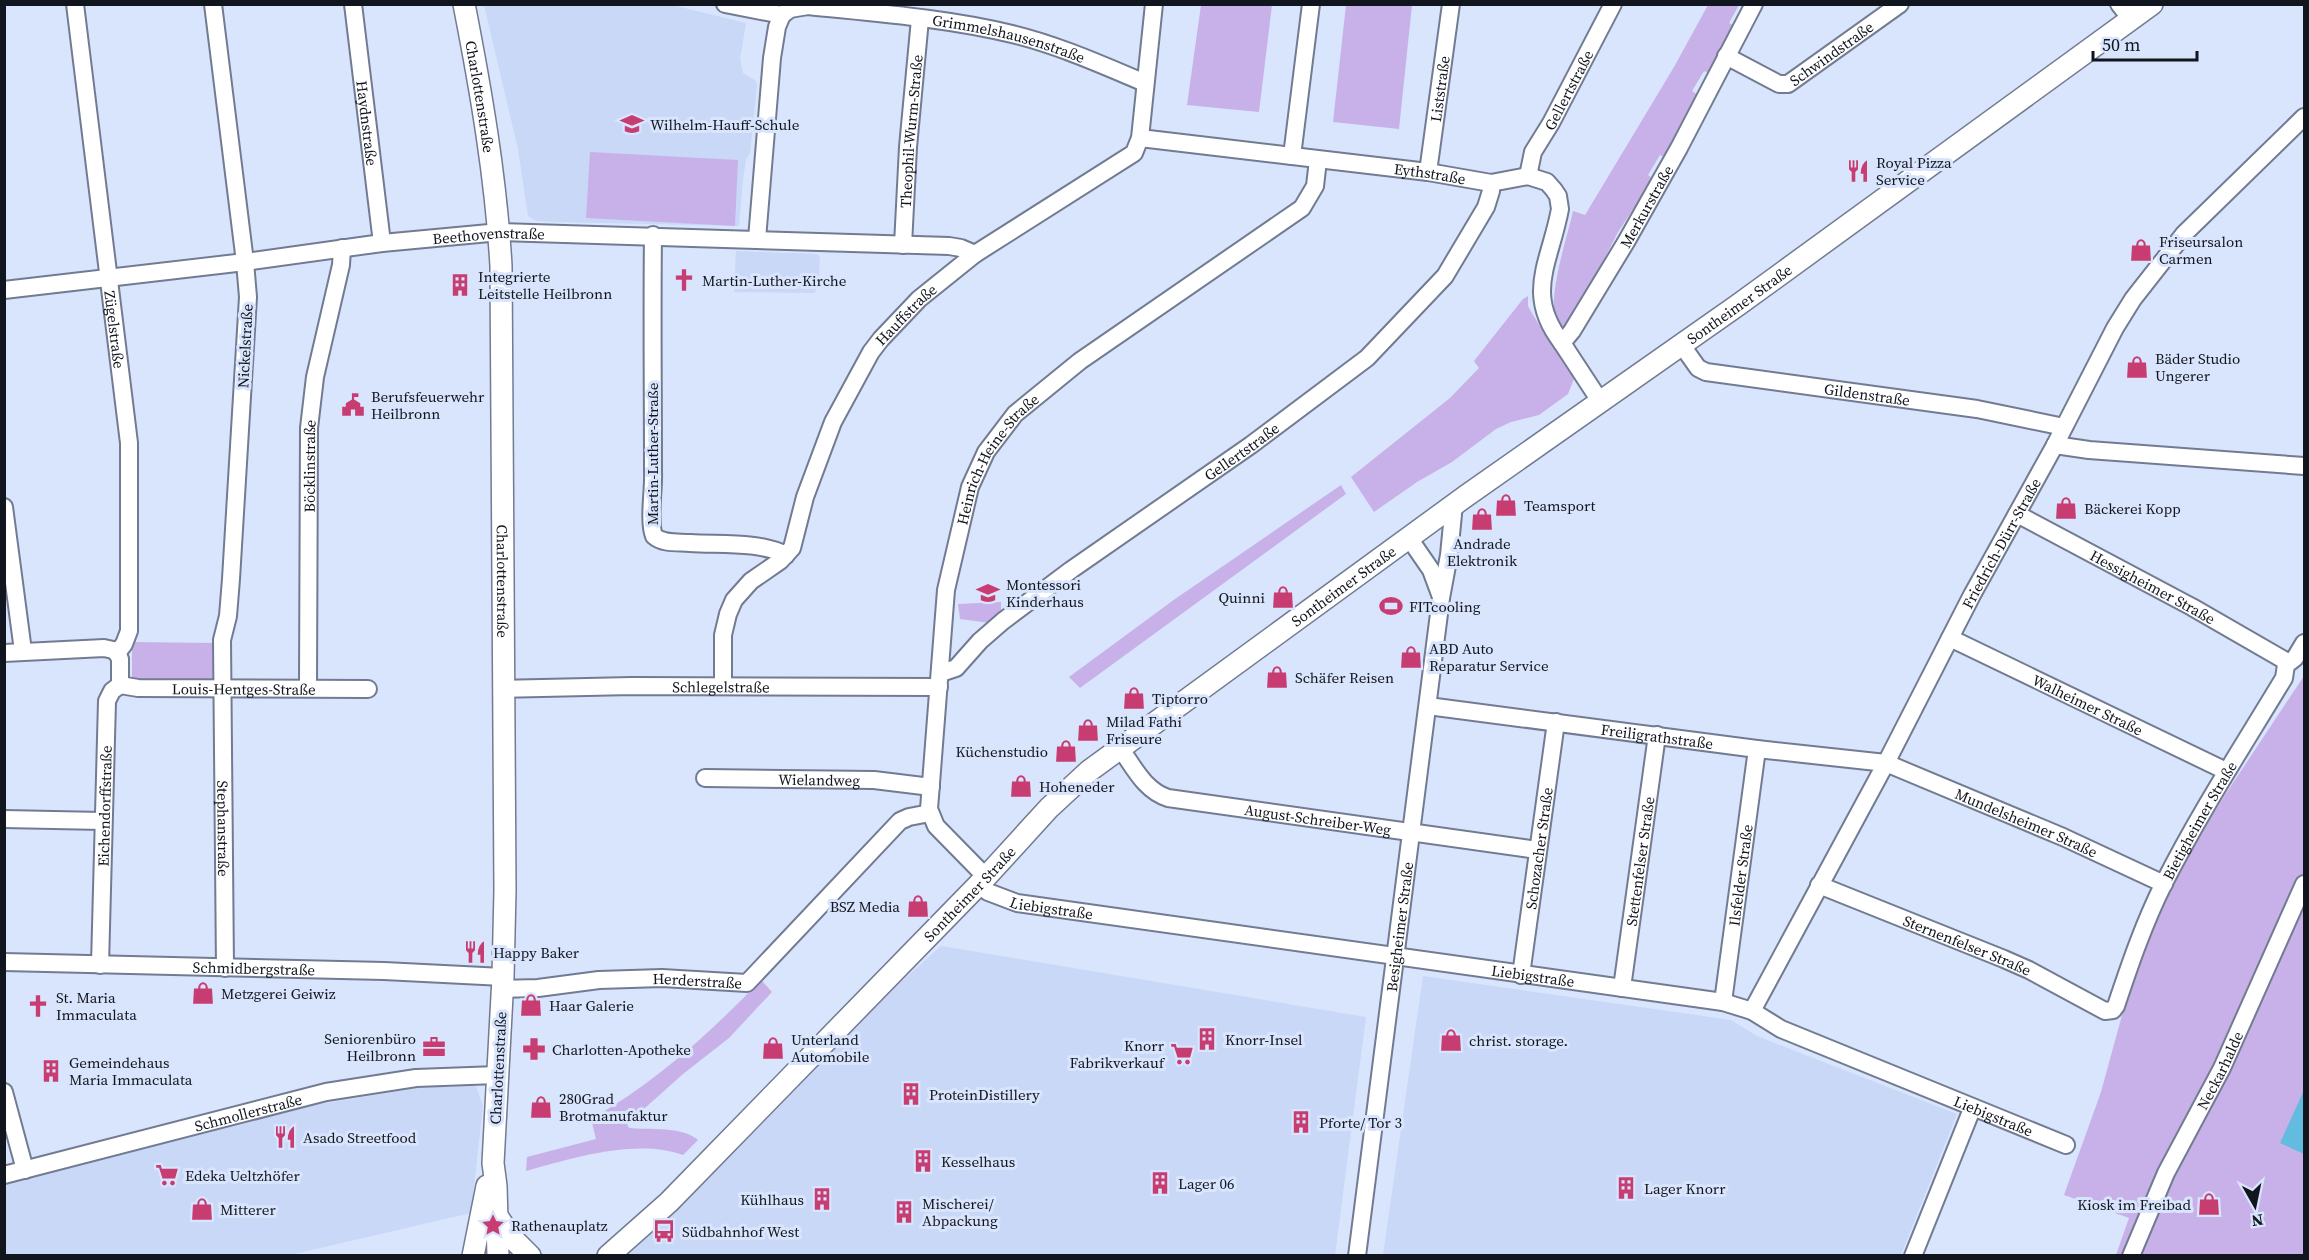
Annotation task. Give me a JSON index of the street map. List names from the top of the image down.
{
  "streets": {
    "main road": ["Charlottenstraße", "Sontheimer Straße"],
    "street": [
      "Grimmelshausenstraße",
      "Schwindstraße",
      "Liststraße",
      "Gellertstraße",
      "Haydnstraße",
      "Theophil-Wurm-Straße",
      "Eythstraße",
      "Merkurstraße",
      "Beethovenstraße",
      "Hauffstraße",
      "Zügelstraße",
      "Nickelstraße",
      "Gildenstraße",
      "Martin-Luther-Straße",
      "Heinrich-Heine-Straße",
      "Böcklinstraße",
      "Friedrich-Dürr-Straße",
      "Hessigheimer Straße",
      "Schlegelstraße",
      "Louis-Hentges-Straße",
      "Walheimer Straße",
      "Freiligrathstraße",
      "Wielandweg",
      "Eichendorffstraße",
      "August-Schreiber-Weg",
      "Bietigheimer Straße",
      "Mundelsheimer Straße",
      "Stephanstraße",
      "Schozacher Straße",
      "Stettenfelser Straße",
      "Ilsfelder Straße",
      "Liebigstraße",
      "Besigheimer Straße",
      "Sternenfelser Straße",
      "Schmidbergstraße",
      "Herderstraße",
      "Neckarhalde",
      "Schmollerstraße"
    ]
  },
  "crossings": [
    ["Grimmelshausenstraße", "Theophil-Wurm-Straße"],
    ["Schwindstraße", "Merkurstraße"],
    ["Liststraße", "Eythstraße"],
    ["Gellertstraße", "Eythstraße"],
    ["Gellertstraße", "Heinrich-Heine-Straße"],
    ["Gellertstraße", "Schlegelstraße"],
    ["Charlottenstraße", "Beethovenstraße"],
    ["Charlottenstraße", "Schlegelstraße"],
    ["Charlottenstraße", "Schmidbergstraße"],
    ["Charlottenstraße", "Herderstraße"],
    ["Charlottenstraße", "Schmollerstraße"],
    ["Haydnstraße", "Beethovenstraße"],
    ["Theophil-Wurm-Straße", "Beethovenstraße"],
    ["Eythstraße", "Hauffstraße"],
    ["Eythstraße", "Heinrich-Heine-Straße"],
    ["Beethovenstraße", "Hauffstraße"],
    ["Beethovenstraße", "Zügelstraße"],
    ["Beethovenstraße", "Nickelstraße"],
    ["Beethovenstraße", "Martin-Luther-Straße"],
    ["Beethovenstraße", "Böcklinstraße"],
    ["Sontheimer Straße", "Gildenstraße"],
    ["Sontheimer Straße", "August-Schreiber-Weg"],
    ["Sontheimer Straße", "Liebigstraße"],
    ["Sontheimer Straße", "Besigheimer Straße"],
    ["Hauffstraße", "Martin-Luther-Straße"],
    ["Nickelstraße", "Louis-Hentges-Straße"],
    ["Nickelstraße", "Stephanstraße"],
    ["Gildenstraße", "Friedrich-Dürr-Straße"],
    ["Heinrich-Heine-Straße", "Schlegelstraße"],
    ["Heinrich-Heine-Straße", "Wielandweg"],
    ["Heinrich-Heine-Straße", "Herderstraße"],
    ["Böcklinstraße", "Louis-Hentges-Straße"],
    ["Friedrich-Dürr-Straße", "Hessigheimer Straße"],
    ["Friedrich-Dürr-Straße", "Walheimer Straße"],
    ["Friedrich-Dürr-Straße", "Freiligrathstraße"],
    ["Friedrich-Dürr-Straße", "Mundelsheimer Straße"],
    ["Friedrich-Dürr-Straße", "Liebigstraße"],
    ["Friedrich-Dürr-Straße", "Sternenfelser Straße"],
    ["Hessigheimer Straße", "Bietigheimer Straße"],
    ["Louis-Hentges-Straße", "Eichendorffstraße"],
    ["Louis-Hentges-Straße", "Stephanstraße"],
    ["Walheimer Straße", "Bietigheimer Straße"],
    ["Freiligrathstraße", "Mundelsheimer Straße"],
    ["Freiligrathstraße", "Schozacher Straße"],
    ["Freiligrathstraße", "Stettenfelser Straße"],
    ["Freiligrathstraße", "Ilsfelder Straße"],
    ["Freiligrathstraße", "Besigheimer Straße"],
    ["Eichendorffstraße", "Schmidbergstraße"],
    ["August-Schreiber-Weg", "Schozacher Straße"],
    ["August-Schreiber-Weg", "Besigheimer Straße"],
    ["Bietigheimer Straße", "Mundelsheimer Straße"],
    ["Bietigheimer Straße", "Sternenfelser Straße"],
    ["Stephanstraße", "Schmidbergstraße"],
    ["Schozacher Straße", "Liebigstraße"],
    ["Stettenfelser Straße", "Liebigstraße"],
    ["Ilsfelder Straße", "Liebigstraße"],
    ["Liebigstraße", "Besigheimer Straße"],
    ["Schmidbergstraße", "Herderstraße"]
  ],
  "places": {
    "school or university": ["Wilhelm-Hauff-Schule", "Montessori Kinderhaus"],
    "restaurant": ["Royal Pizza Service", "Happy Baker", "Asado Streetfood"],
    "shop": [
      "Friseursalon Carmen",
      "Bäder Studio Ungerer",
      "Teamsport",
      "Bäckerei Kopp",
      "Andrade Elektronik",
      "Quinni",
      "ABD Auto Reparatur Service",
      "Schäfer Reisen",
      "Tiptorro",
      "Milad Fathi Friseure",
      "Küchenstudio",
      "Hoheneder",
      "BSZ Media",
      "Metzgerei Geiwiz",
      "Haar Galerie",
      "christ. storage.",
      "Unterland Automobile",
      "280Grad Brotmanufaktur",
      "Kiosk im Freibad",
      "Mitterer"
    ],
    "church": ["Martin-Luther-Kirche", "St. Maria Immaculata"],
    "building": [
      "Integrierte Leitstelle Heilbronn",
      "Knorr-Insel",
      "Gemeindehaus Maria Immaculata",
      "ProteinDistillery",
      "Pforte/ Tor 3",
      "Kesselhaus",
      "Lager 06",
      "Lager Knorr",
      "Kühlhaus",
      "Mischerei/ Abpackung"
    ],
    "public building": ["Berufsfeuerwehr Heilbronn"],
    "sports": ["FITcooling"],
    "office": ["Seniorenbüro Heilbronn"],
    "pharmacy": ["Charlotten-Apotheke"],
    "supermarket": ["Knorr Fabrikverkauf", "Edeka Ueltzhöfer"],
    "place": ["Rathenauplatz"],
    "bus stop": ["Südbahnhof West"]
  },
  "scale_bar": "50 m",
  "north": "bottom"
}
